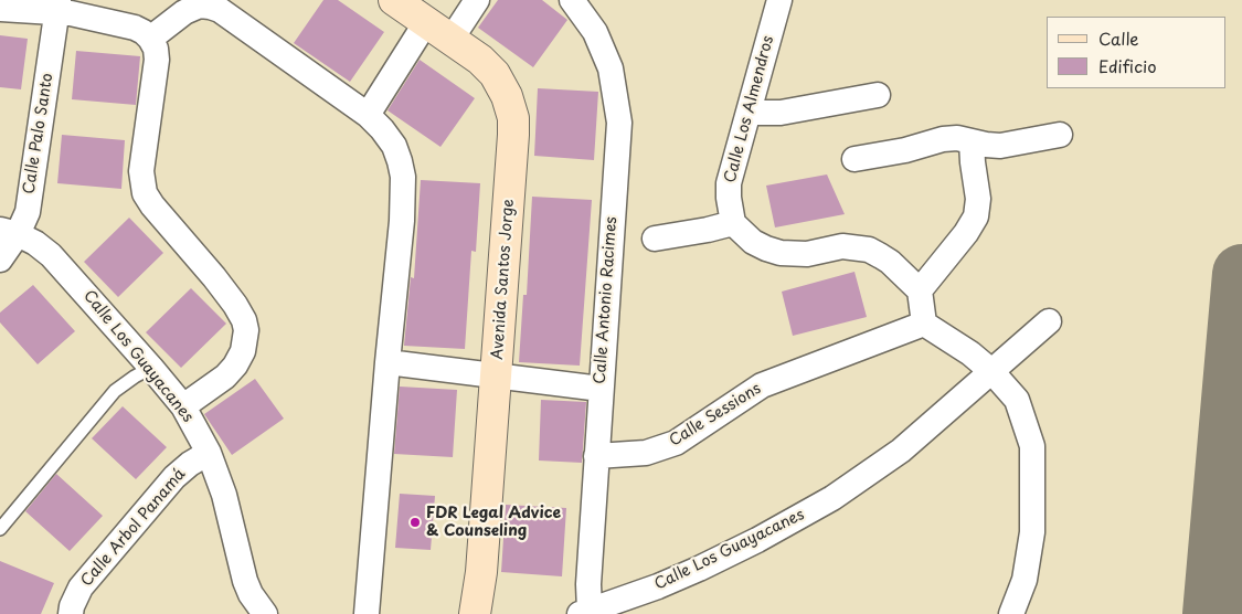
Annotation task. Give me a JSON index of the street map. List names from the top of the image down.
{
  "streets": {
    "main road": ["Avenida Santos Jorge"],
    "street": [
      "Calle Los Almendros",
      "Calle Palo Santo",
      "Calle Antonio Racimes",
      "Calle Los Guayacanes",
      "Calle Sessions",
      "Calle Arbol Panamá"
    ]
  },
  "crossings": [
    ["Calle Palo Santo", "Calle Los Guayacanes"],
    ["Calle Antonio Racimes", "Calle Los Guayacanes"],
    ["Calle Antonio Racimes", "Calle Sessions"],
    ["Calle Los Guayacanes", "Calle Arbol Panamá"]
  ],
  "places": ["FDR Legal Advice & Counseling"],
  "legend": ["Calle", "Edificio"]
}
